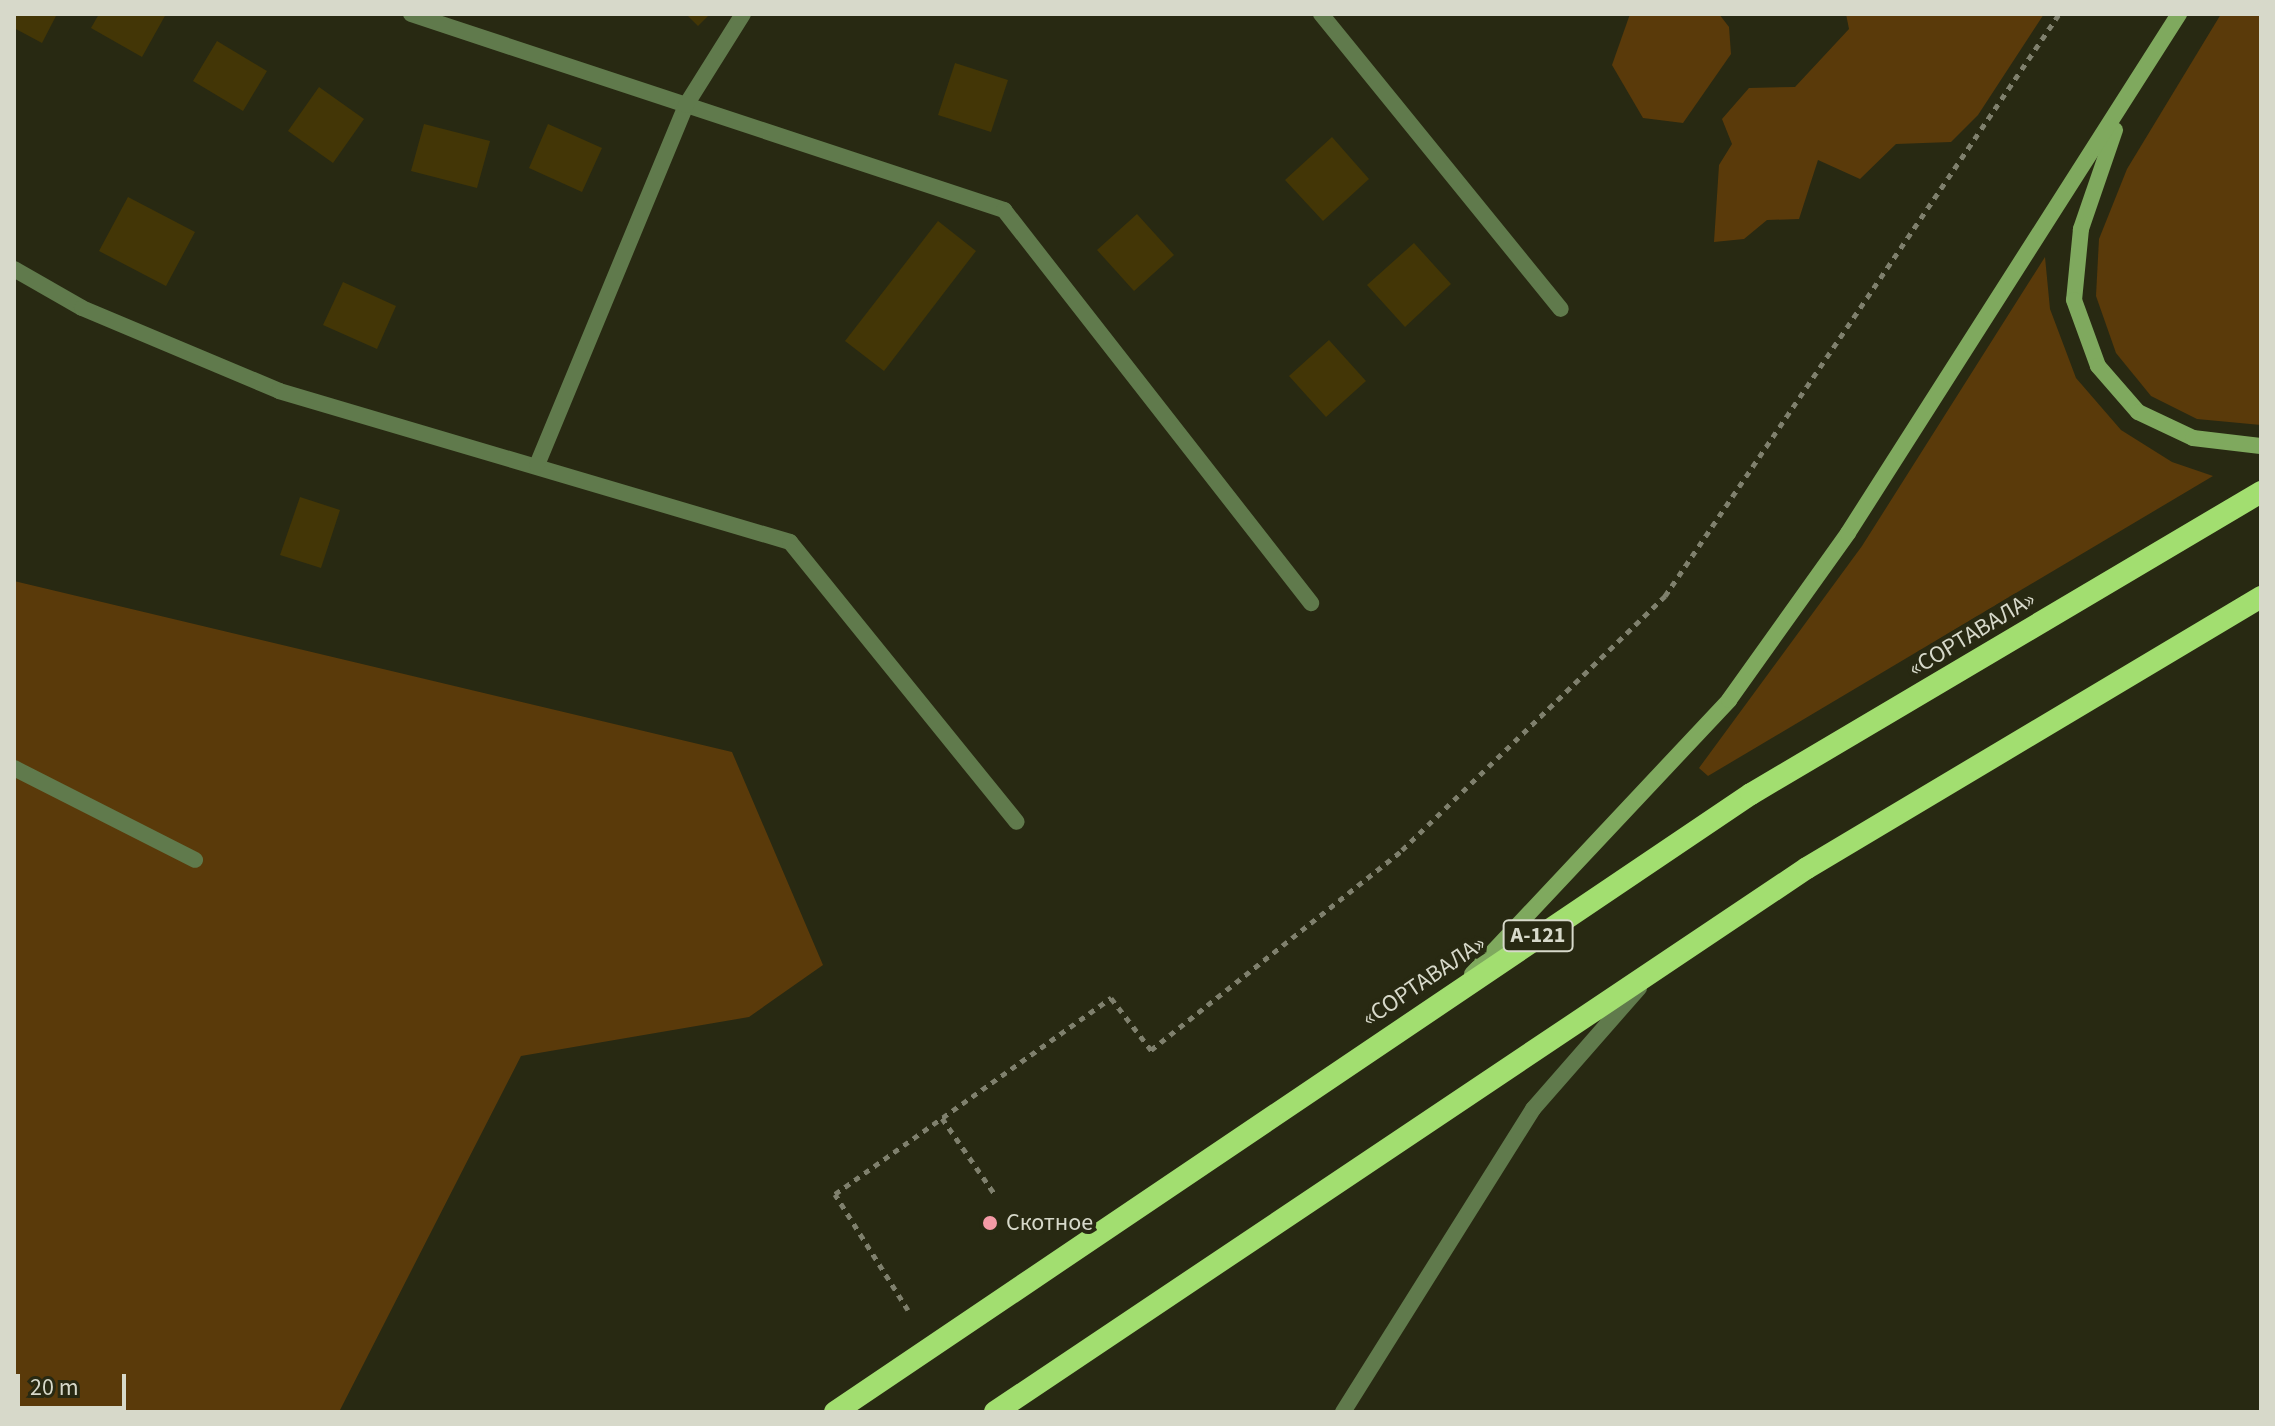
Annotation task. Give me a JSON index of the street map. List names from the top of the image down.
{
  "streets": {
    "highway": ["«СОРТАВАЛА»", "А-121"]
  },
  "places": ["Скотное"],
  "scale_bar": "20 m"
}
